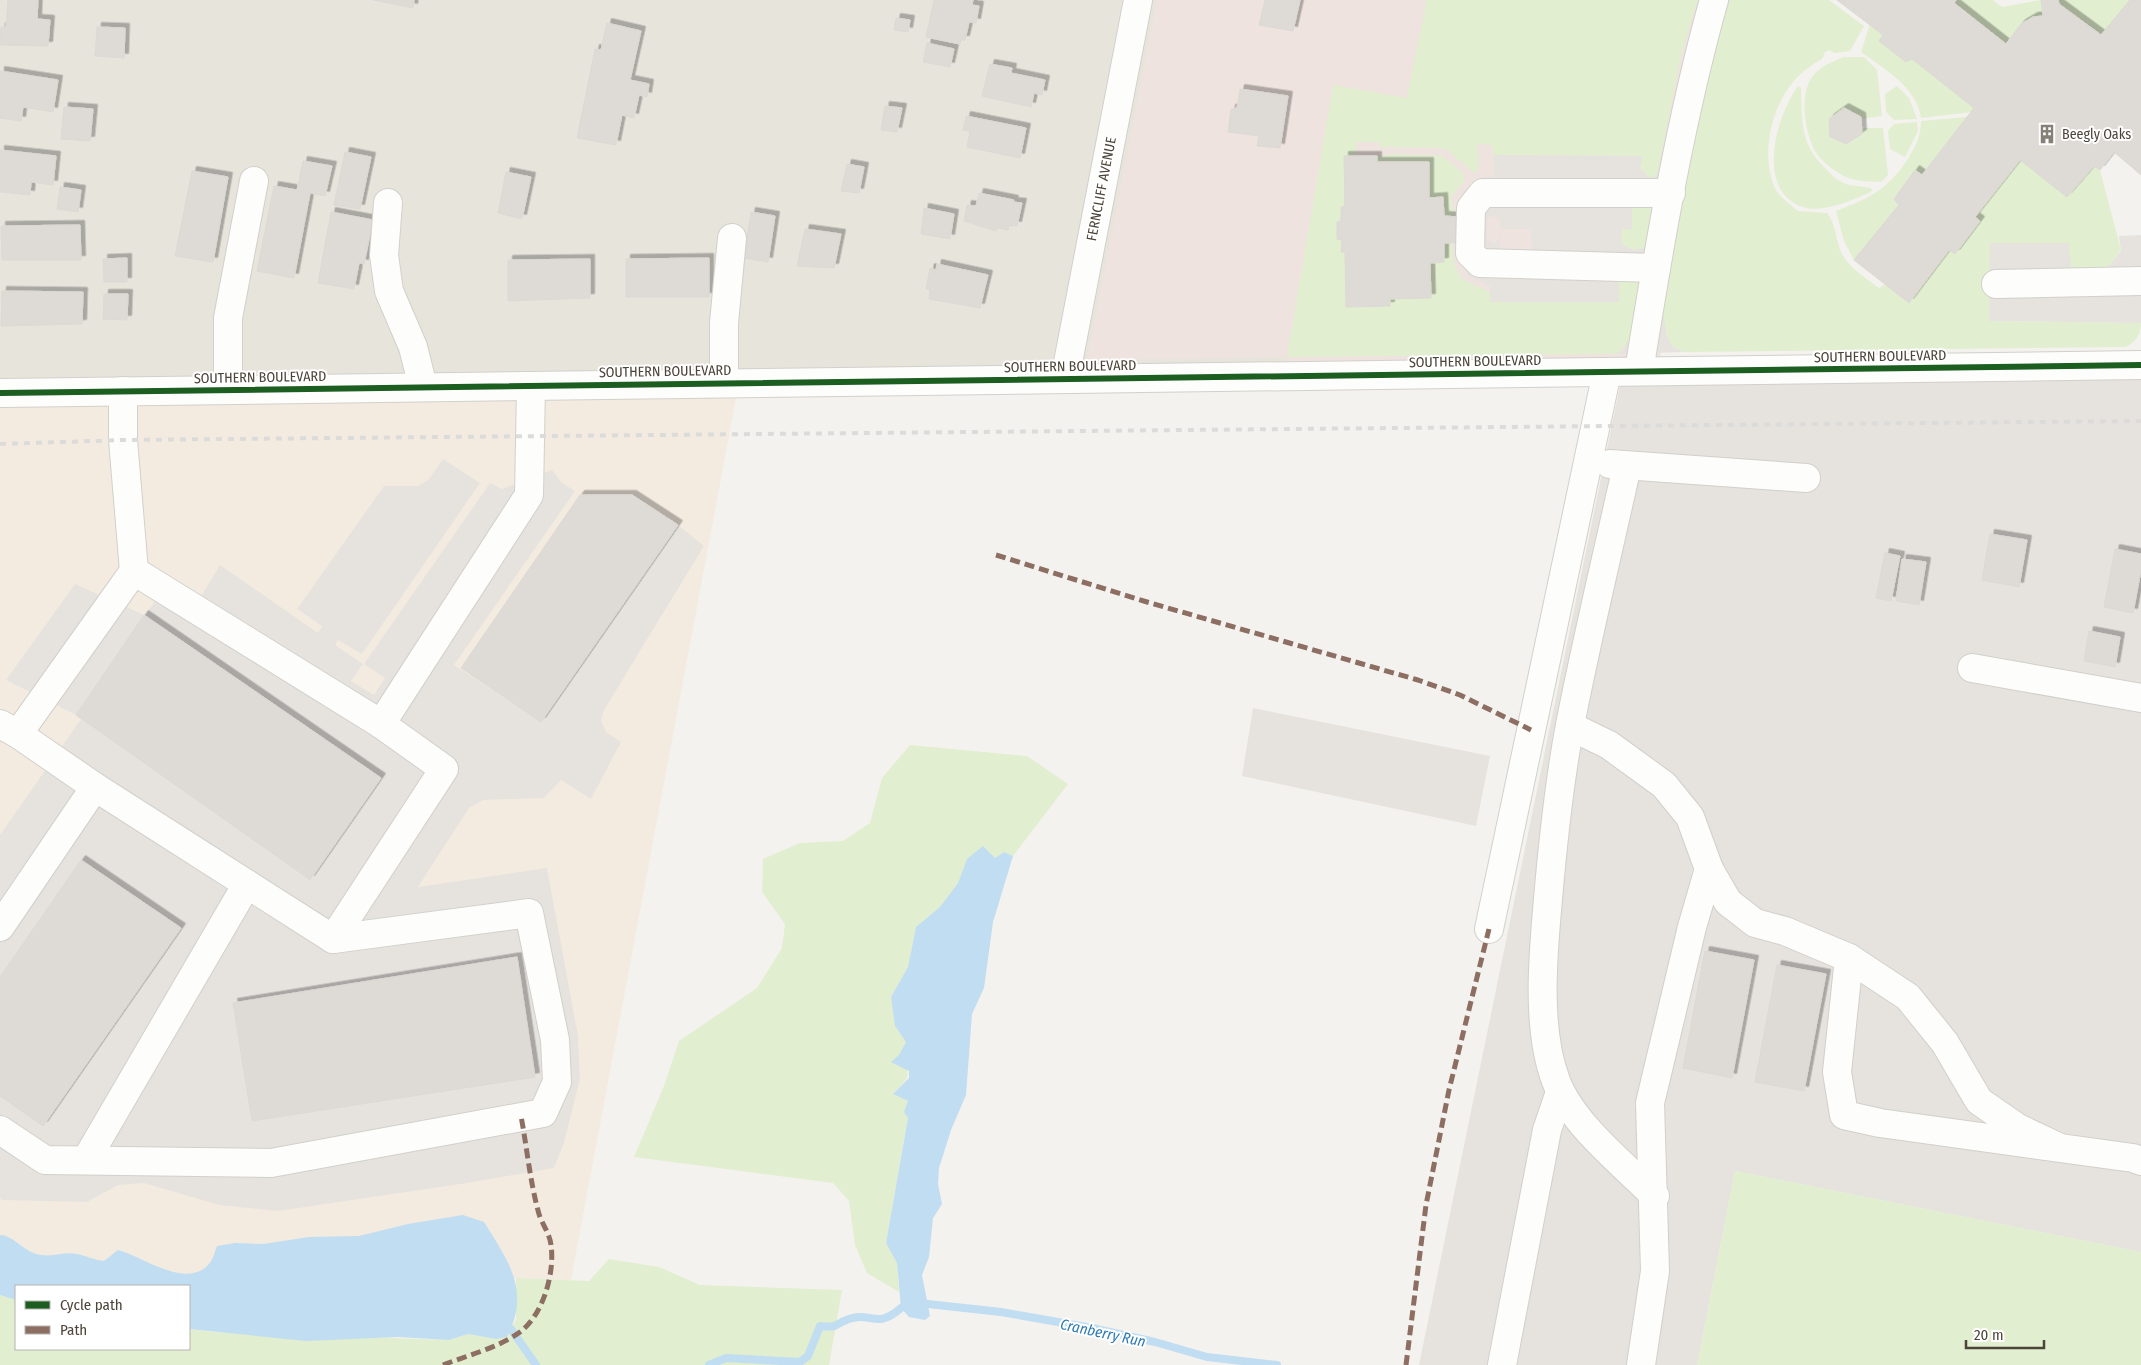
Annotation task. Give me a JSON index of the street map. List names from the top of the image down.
{
  "streets": {
    "street": ["FERNCLIFF AVENUE", "SOUTHERN BOULEVARD"]
  },
  "crossings": [
    ["FERNCLIFF AVENUE", "SOUTHERN BOULEVARD"]
  ],
  "water": ["Cranberry Run"],
  "places": {
    "building": ["Beegly Oaks"]
  },
  "legend": ["Cycle path", "Path"],
  "scale_bar": "20 m"
}
